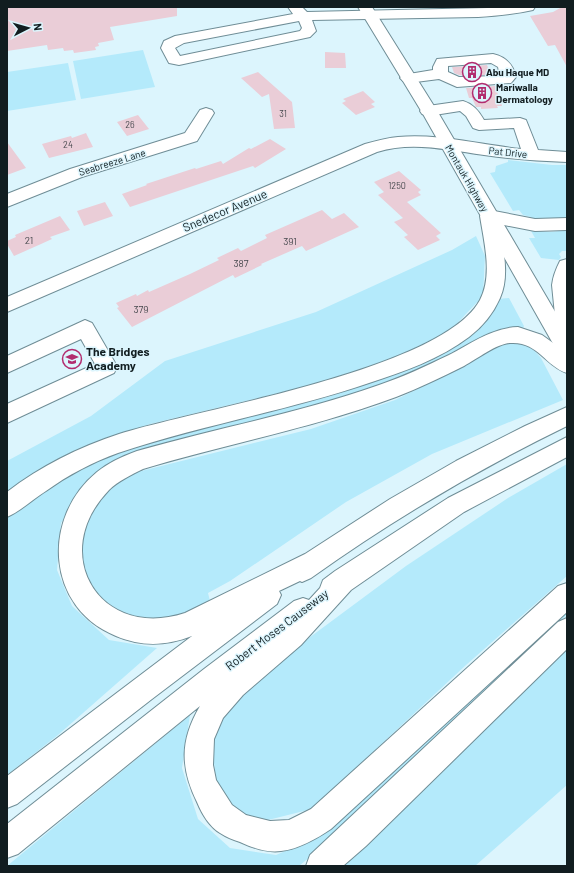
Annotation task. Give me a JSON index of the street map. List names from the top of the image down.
{
  "streets": {
    "main road": [
      "Pat Drive",
      "Seabreeze Lane",
      "Montauk Highway",
      "Snedecor Avenue",
      "Robert Moses Causeway"
    ]
  },
  "crossings": [
    ["Pat Drive", "Montauk Highway"],
    ["Pat Drive", "Snedecor Avenue"],
    ["Montauk Highway", "Snedecor Avenue"]
  ],
  "places": {
    "building": ["Abu Haque MD", "Mariwalla Dermatology"],
    "school or university": ["The Bridges Academy"]
  },
  "house_numbers": [
    "31",
    "26",
    "24",
    "1250",
    "21",
    "391",
    "387",
    "379"
  ],
  "north": "right"
}
